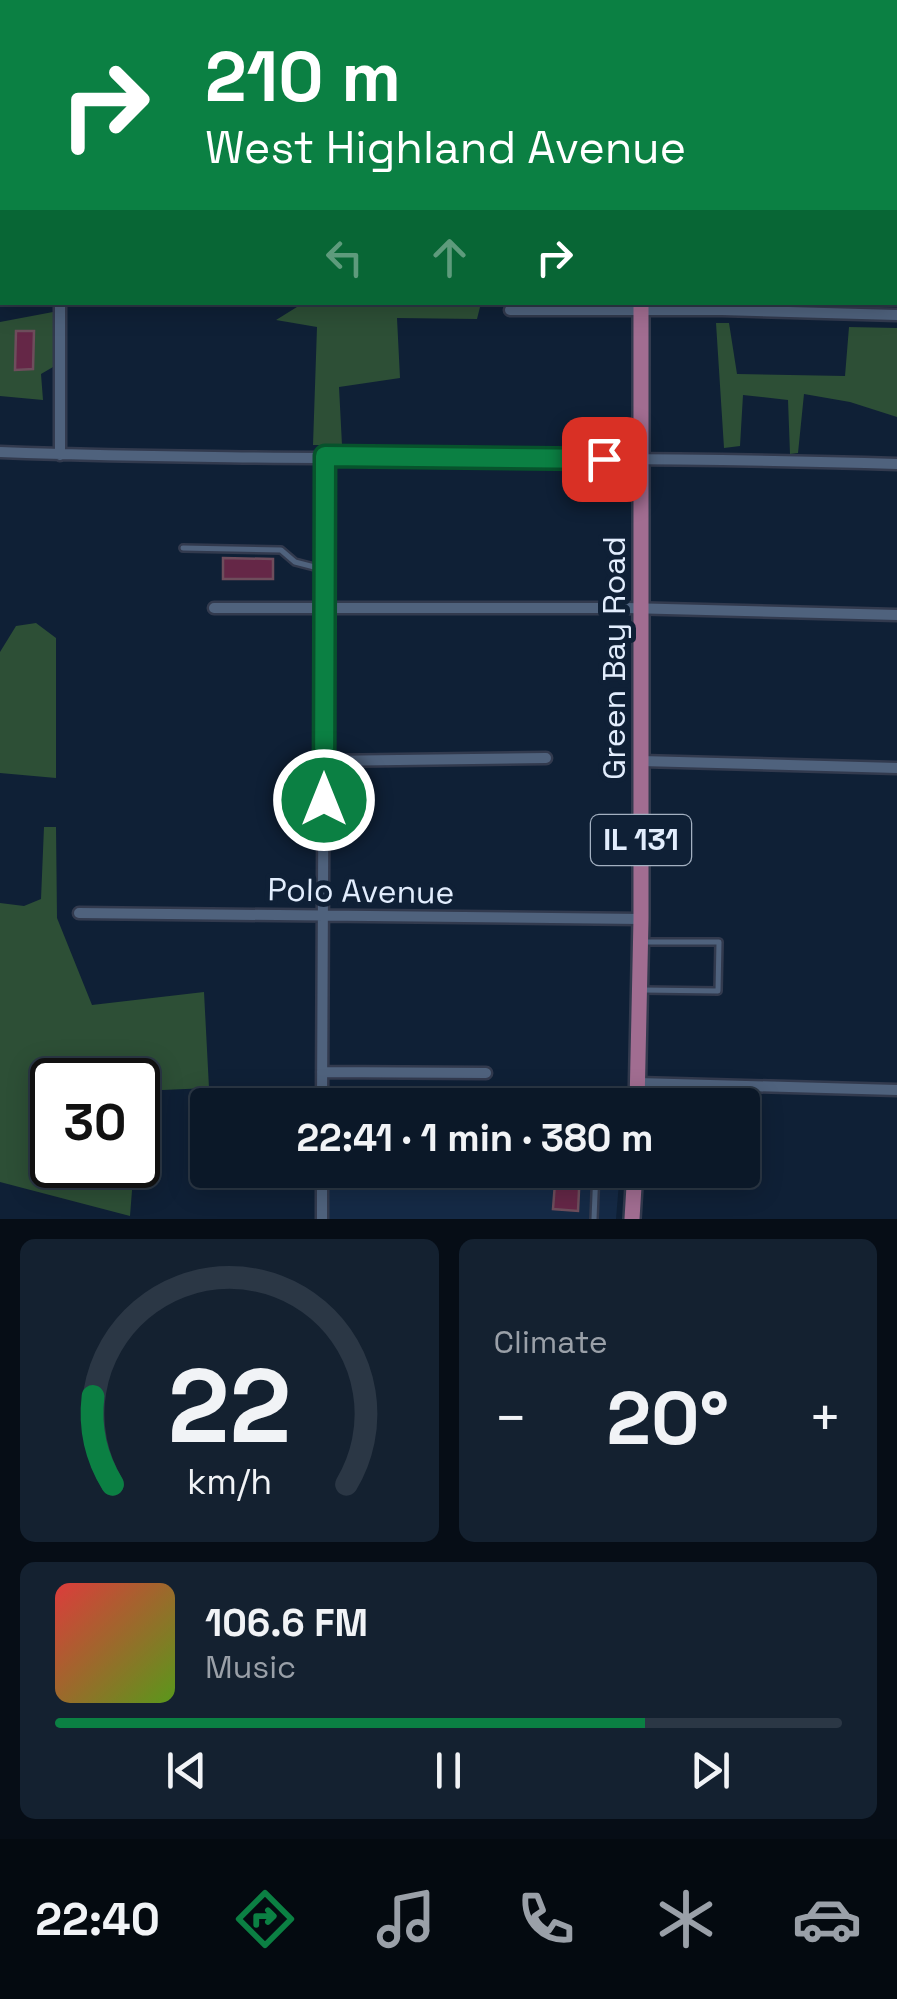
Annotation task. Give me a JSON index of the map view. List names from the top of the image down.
{
  "streets": {
    "main road": ["Green Bay Road", "IL 131"],
    "street": ["Polo Avenue"]
  },
  "crossings": [
    ["Green Bay Road", "IL 131"],
    ["Green Bay Road", "Polo Avenue"],
    ["IL 131", "Polo Avenue"]
  ],
  "page": {
    "turn": ["210 m", "West Highland Avenue"],
    "limit": "30",
    "trip": "22:41 · 1 min · 380 m",
    "tile": "Climate",
    "heat": ["−", "20°", "+"],
    "song": ["106.6 FM", "Music"],
    "tabs": "22:40",
    "gauge": ["22", "km/h"]
  }
}
